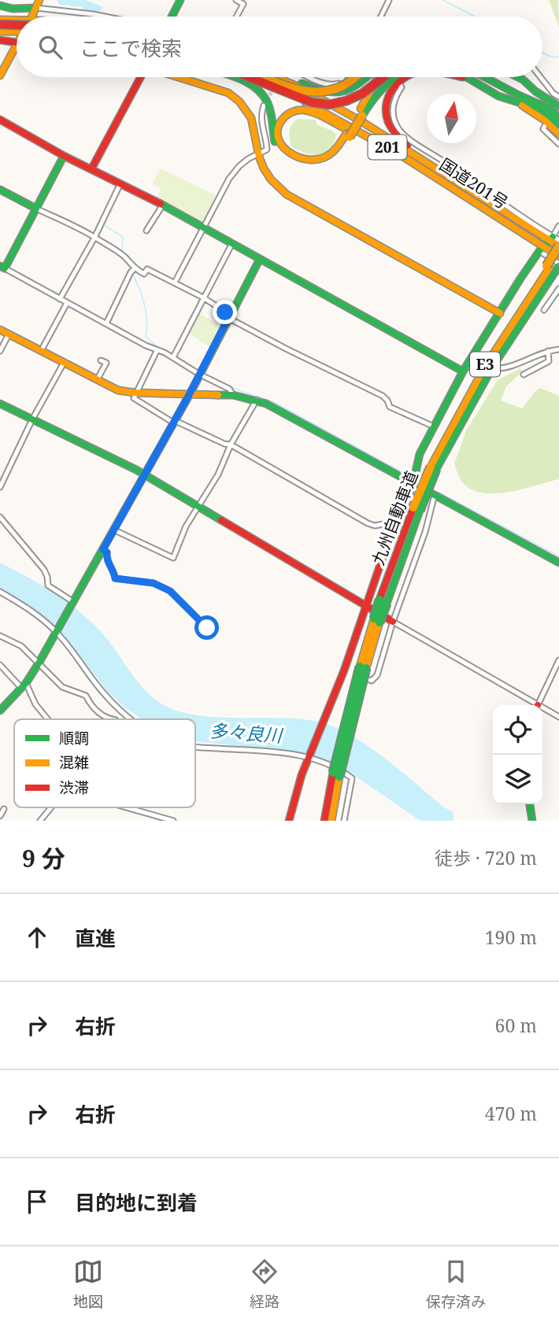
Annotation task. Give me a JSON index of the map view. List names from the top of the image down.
{
  "streets": {
    "main road": [
      "201",
      "国道201号",
      "E3",
      "九州自動車道"
    ]
  },
  "crossings": [
    ["国道201号", "九州自動車道"]
  ],
  "water": ["多々良川"],
  "legend": ["順調", "混雑", "渋滞"],
  "north": "top",
  "page": {
    "search": "ここで検索",
    "heading": ["9 分", "徒歩 · 720 m"],
    "list": [
      ["直進", "190 m"],
      ["右折", "60 m"],
      ["右折", "470 m"],
      "目的地に到着"
    ],
    "nav": ["地図", "経路", "保存済み"]
  }
}
